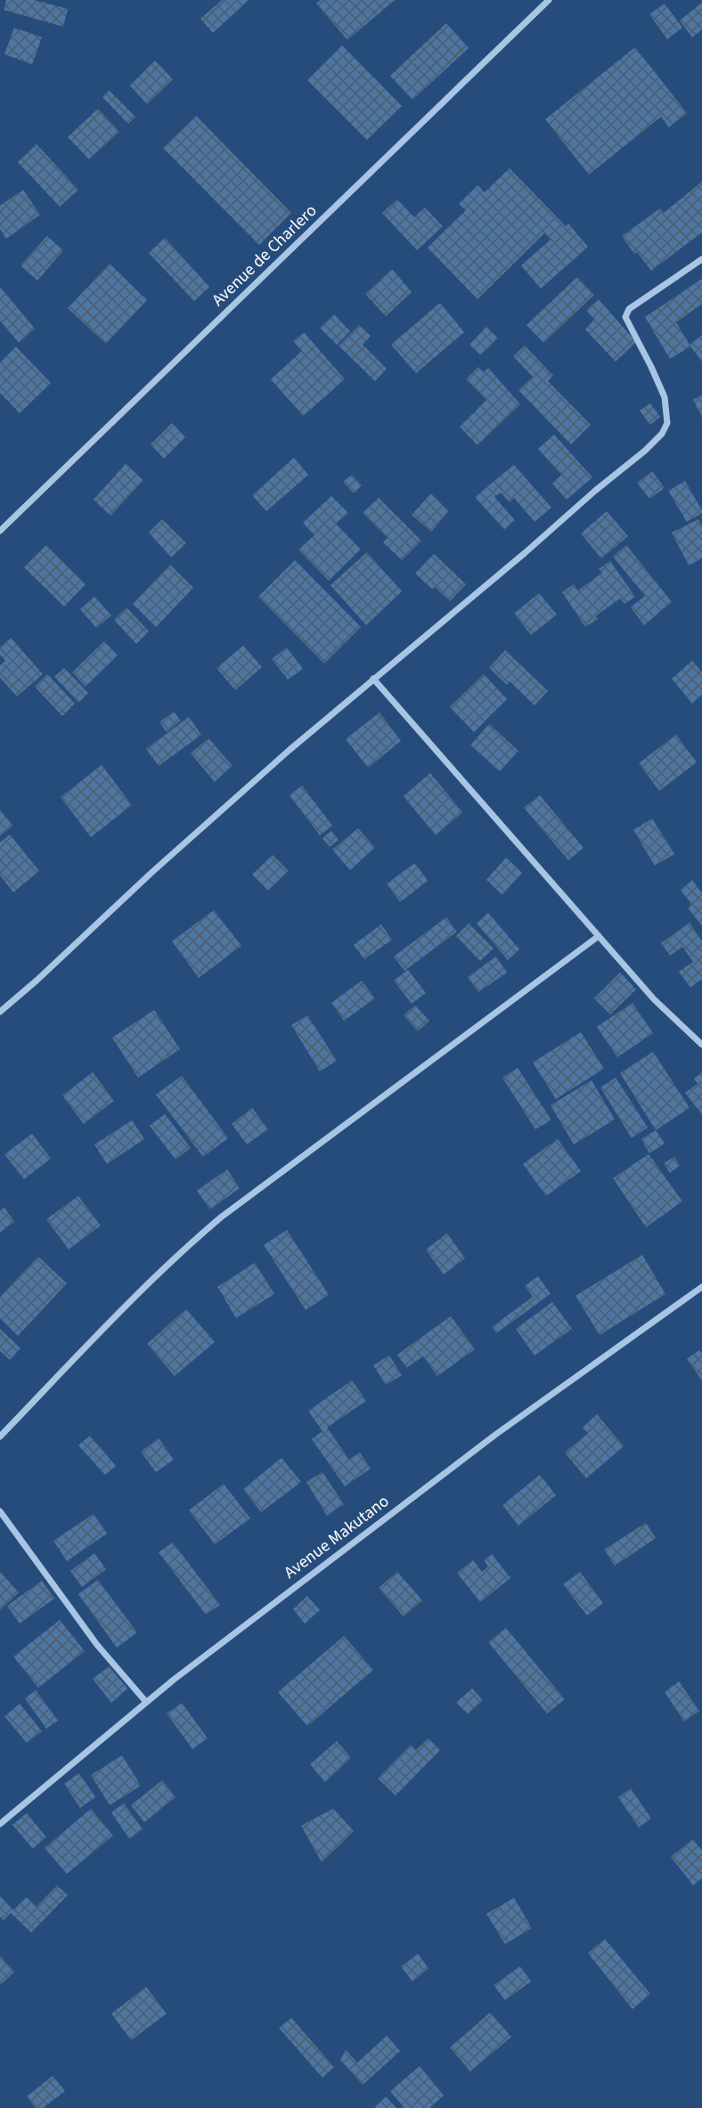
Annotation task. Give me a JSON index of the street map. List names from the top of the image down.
{
  "streets": {
    "street": ["Avenue de Charlero", "Avenue Makutano"]
  }
}
